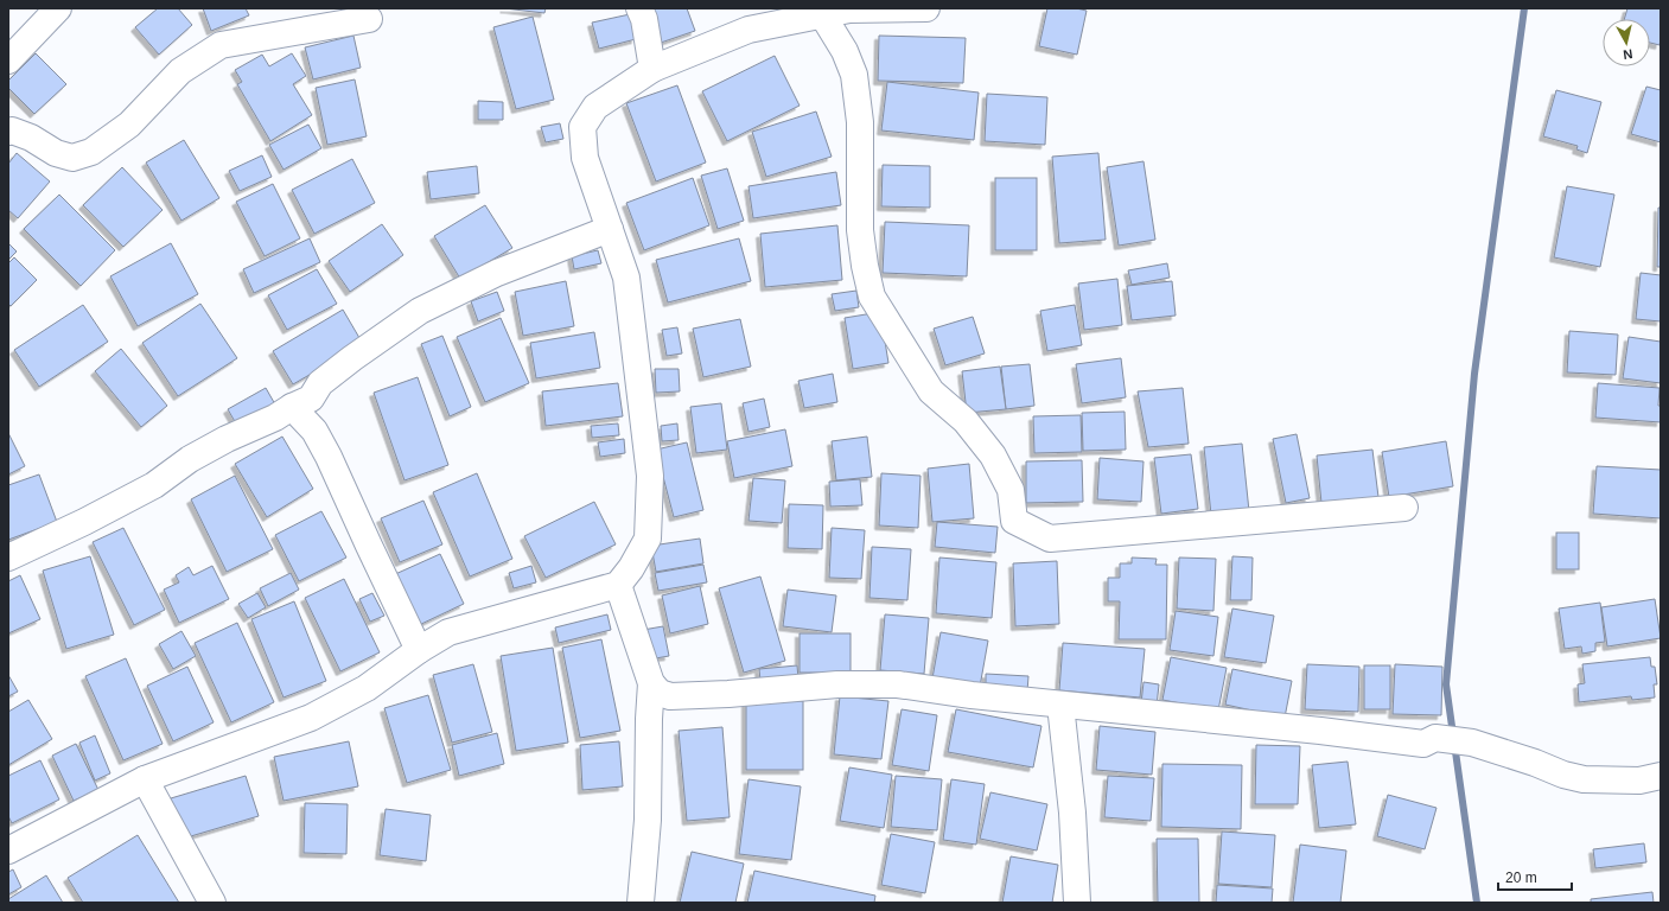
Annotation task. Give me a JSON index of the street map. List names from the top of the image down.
{
  "scale_bar": "20 m",
  "north": "bottom"
}
